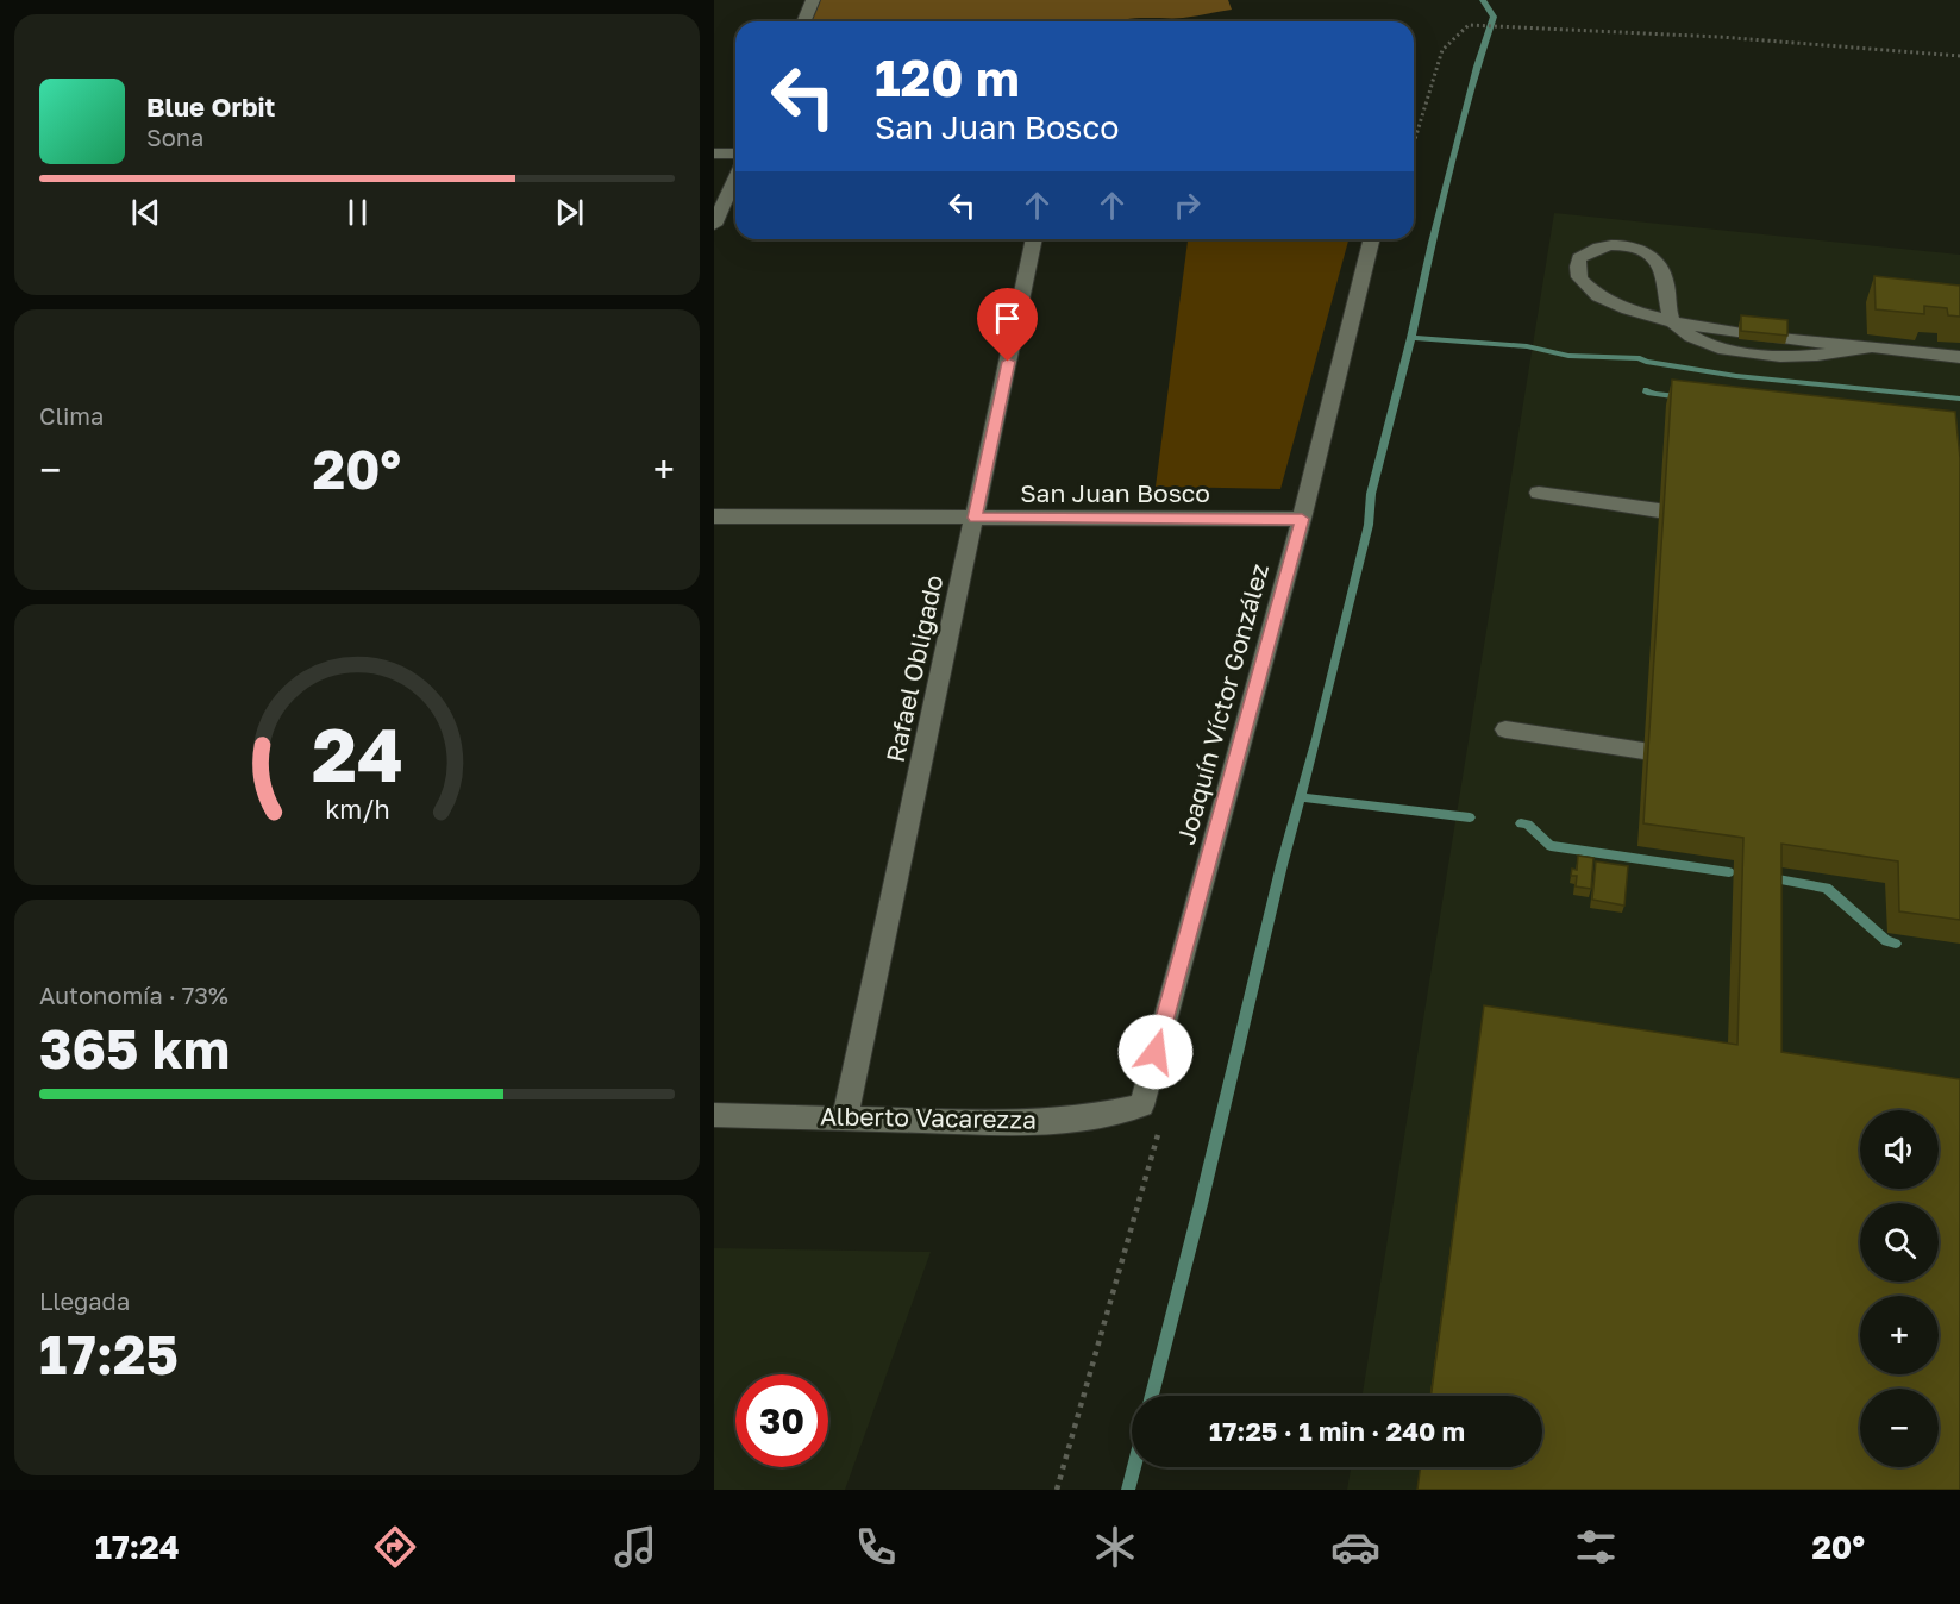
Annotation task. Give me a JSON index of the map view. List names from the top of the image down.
{
  "streets": {
    "street": [
      "San Juan Bosco",
      "Rafael Obligado",
      "Joaquín Víctor González",
      "Alberto Vacarezza"
    ]
  },
  "crossings": [
    ["San Juan Bosco", "Rafael Obligado"],
    ["San Juan Bosco", "Joaquín Víctor González"],
    ["Rafael Obligado", "Alberto Vacarezza"],
    ["Joaquín Víctor González", "Alberto Vacarezza"]
  ],
  "page": {
    "turn": ["120 m", "San Juan Bosco"],
    "song": ["Blue Orbit", "Sona"],
    "tile": [
      "Clima",
      ["Autonomía · 73%", "365 km"],
      ["Llegada", "17:25"]
    ],
    "heat": ["−", "20°", "+"],
    "map_buttons": ["+", "−"],
    "limit": "30",
    "trip": "17:25 · 1 min · 240 m",
    "tabs": ["17:24", "20°"],
    "gauge": ["24", "km/h"]
  }
}
